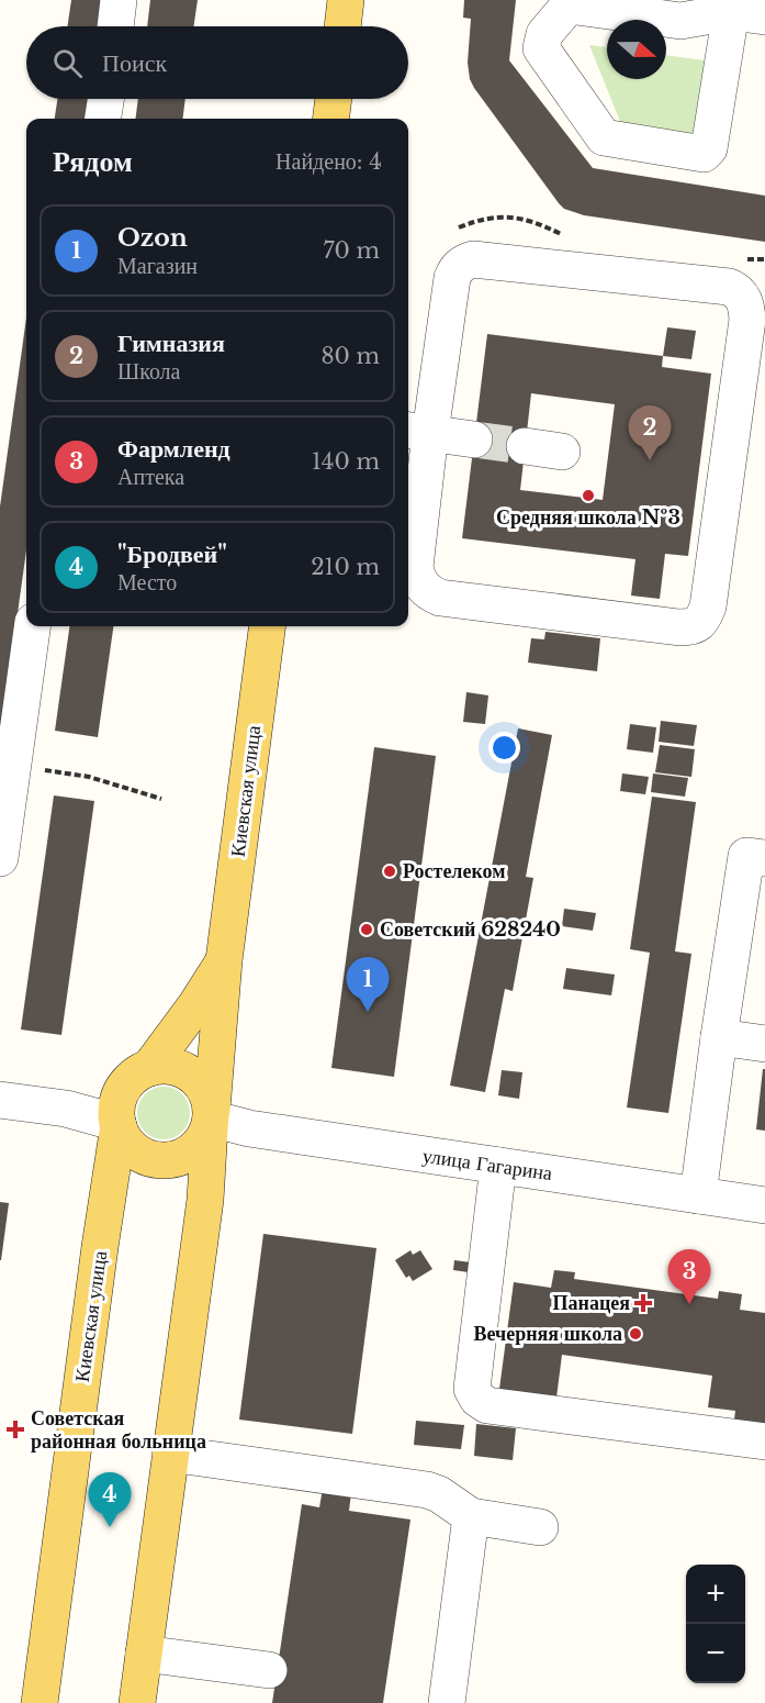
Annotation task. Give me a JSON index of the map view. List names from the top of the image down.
{
  "streets": {
    "main road": ["Киевская улица"],
    "street": ["улица Гагарина"]
  },
  "crossings": [
    ["Киевская улица", "улица Гагарина"]
  ],
  "places": {
    "other": [
      "Средняя школа №3",
      "Ростелеком",
      "Советский 628240",
      "Вечерняя школа"
    ],
    "health": ["Панацея", "Советская районная больница"]
  },
  "north": "right",
  "page": {
    "search": "Поиск",
    "heading": ["Рядом", "Найдено: 4"],
    "list": [
      {
        "mark": "1",
        "name": "Ozon",
        "note": "Магазин",
        "value": "70 m"
      },
      {
        "mark": "2",
        "name": "Гимназия",
        "note": "Школа",
        "value": "80 m"
      },
      {
        "mark": "3",
        "name": "Фармленд",
        "note": "Аптека",
        "value": "140 m"
      },
      {
        "mark": "4",
        "name": "\"Бродвей\"",
        "note": "Место",
        "value": "210 m"
      }
    ],
    "pins": [
      "2",
      "1",
      "3",
      "4"
    ],
    "map_buttons": ["+", "−"]
  }
}
